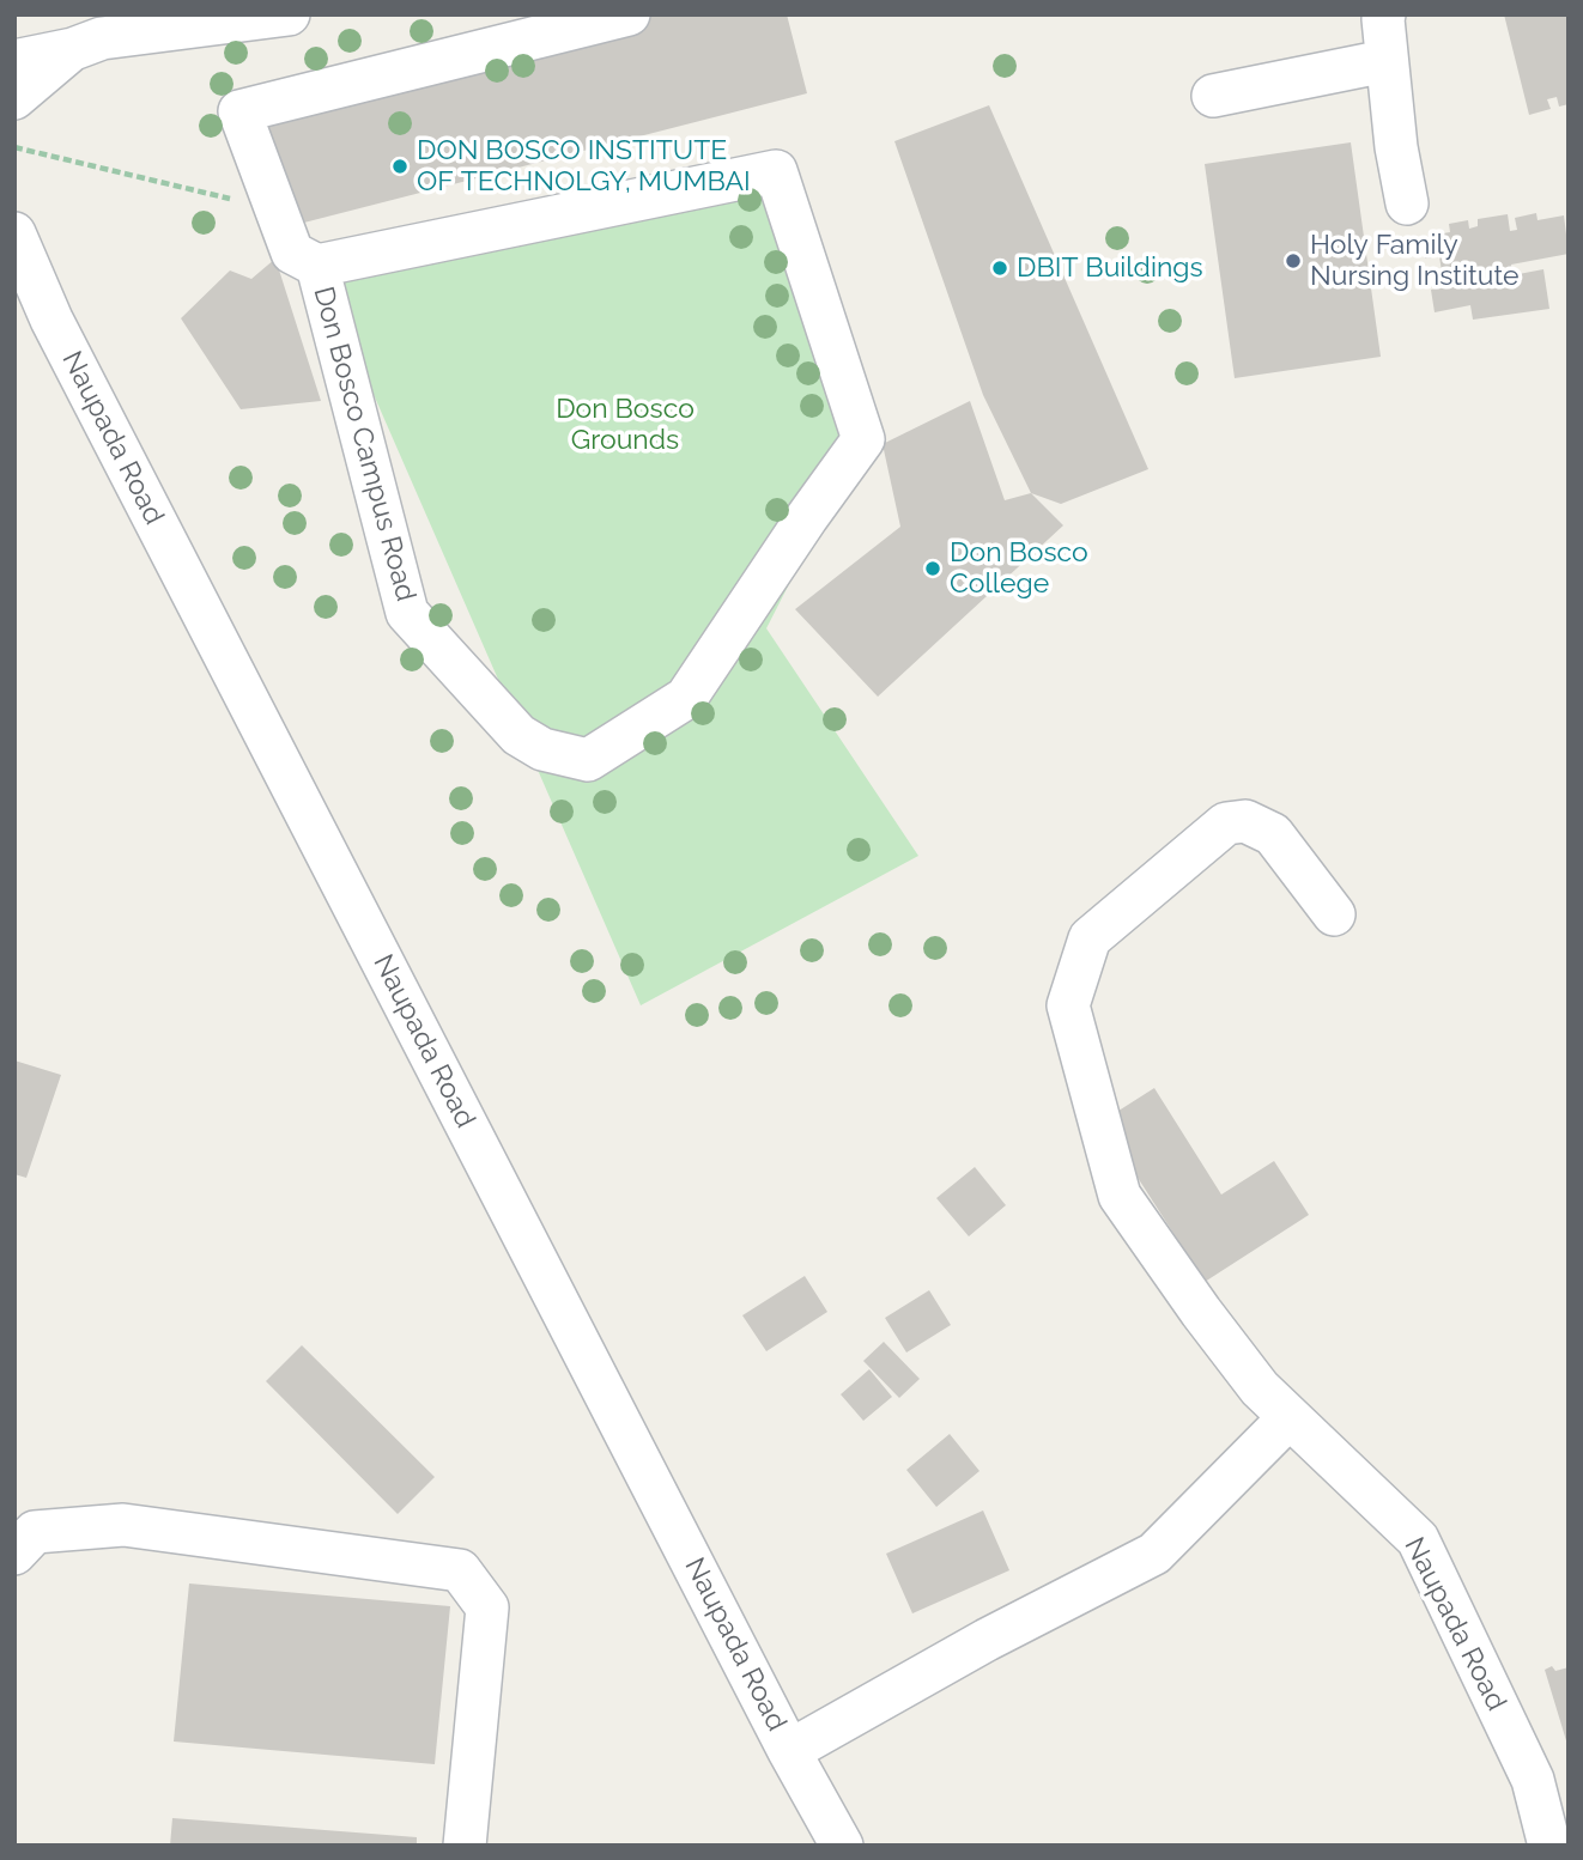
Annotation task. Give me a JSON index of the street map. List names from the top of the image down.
{
  "streets": {
    "street": ["Naupada Road", "Don Bosco Campus Road"]
  },
  "parks": ["Don Bosco Grounds"],
  "places": [
    "DON BOSCO INSTITUTE OF TECHNOLGY, MUMBAI",
    "Holy Family Nursing Institute",
    "DBIT Buildings",
    "Don Bosco College"
  ]
}
